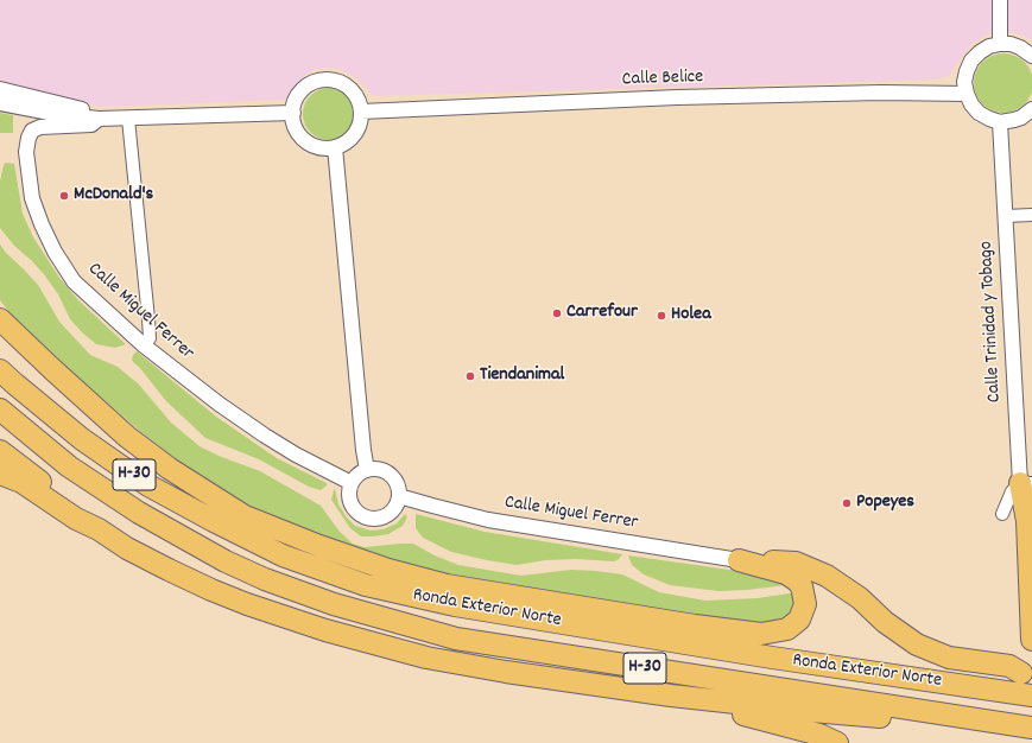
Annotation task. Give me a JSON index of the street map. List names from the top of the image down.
{
  "streets": {
    "highway": ["H-30", "Ronda Exterior Norte"],
    "street": ["Calle Belice", "Calle Miguel Ferrer", "Calle Trinidad y Tobago"]
  },
  "places": [
    "McDonald's",
    "Carrefour",
    "Holea",
    "Tiendanimal",
    "Popeyes"
  ]
}
